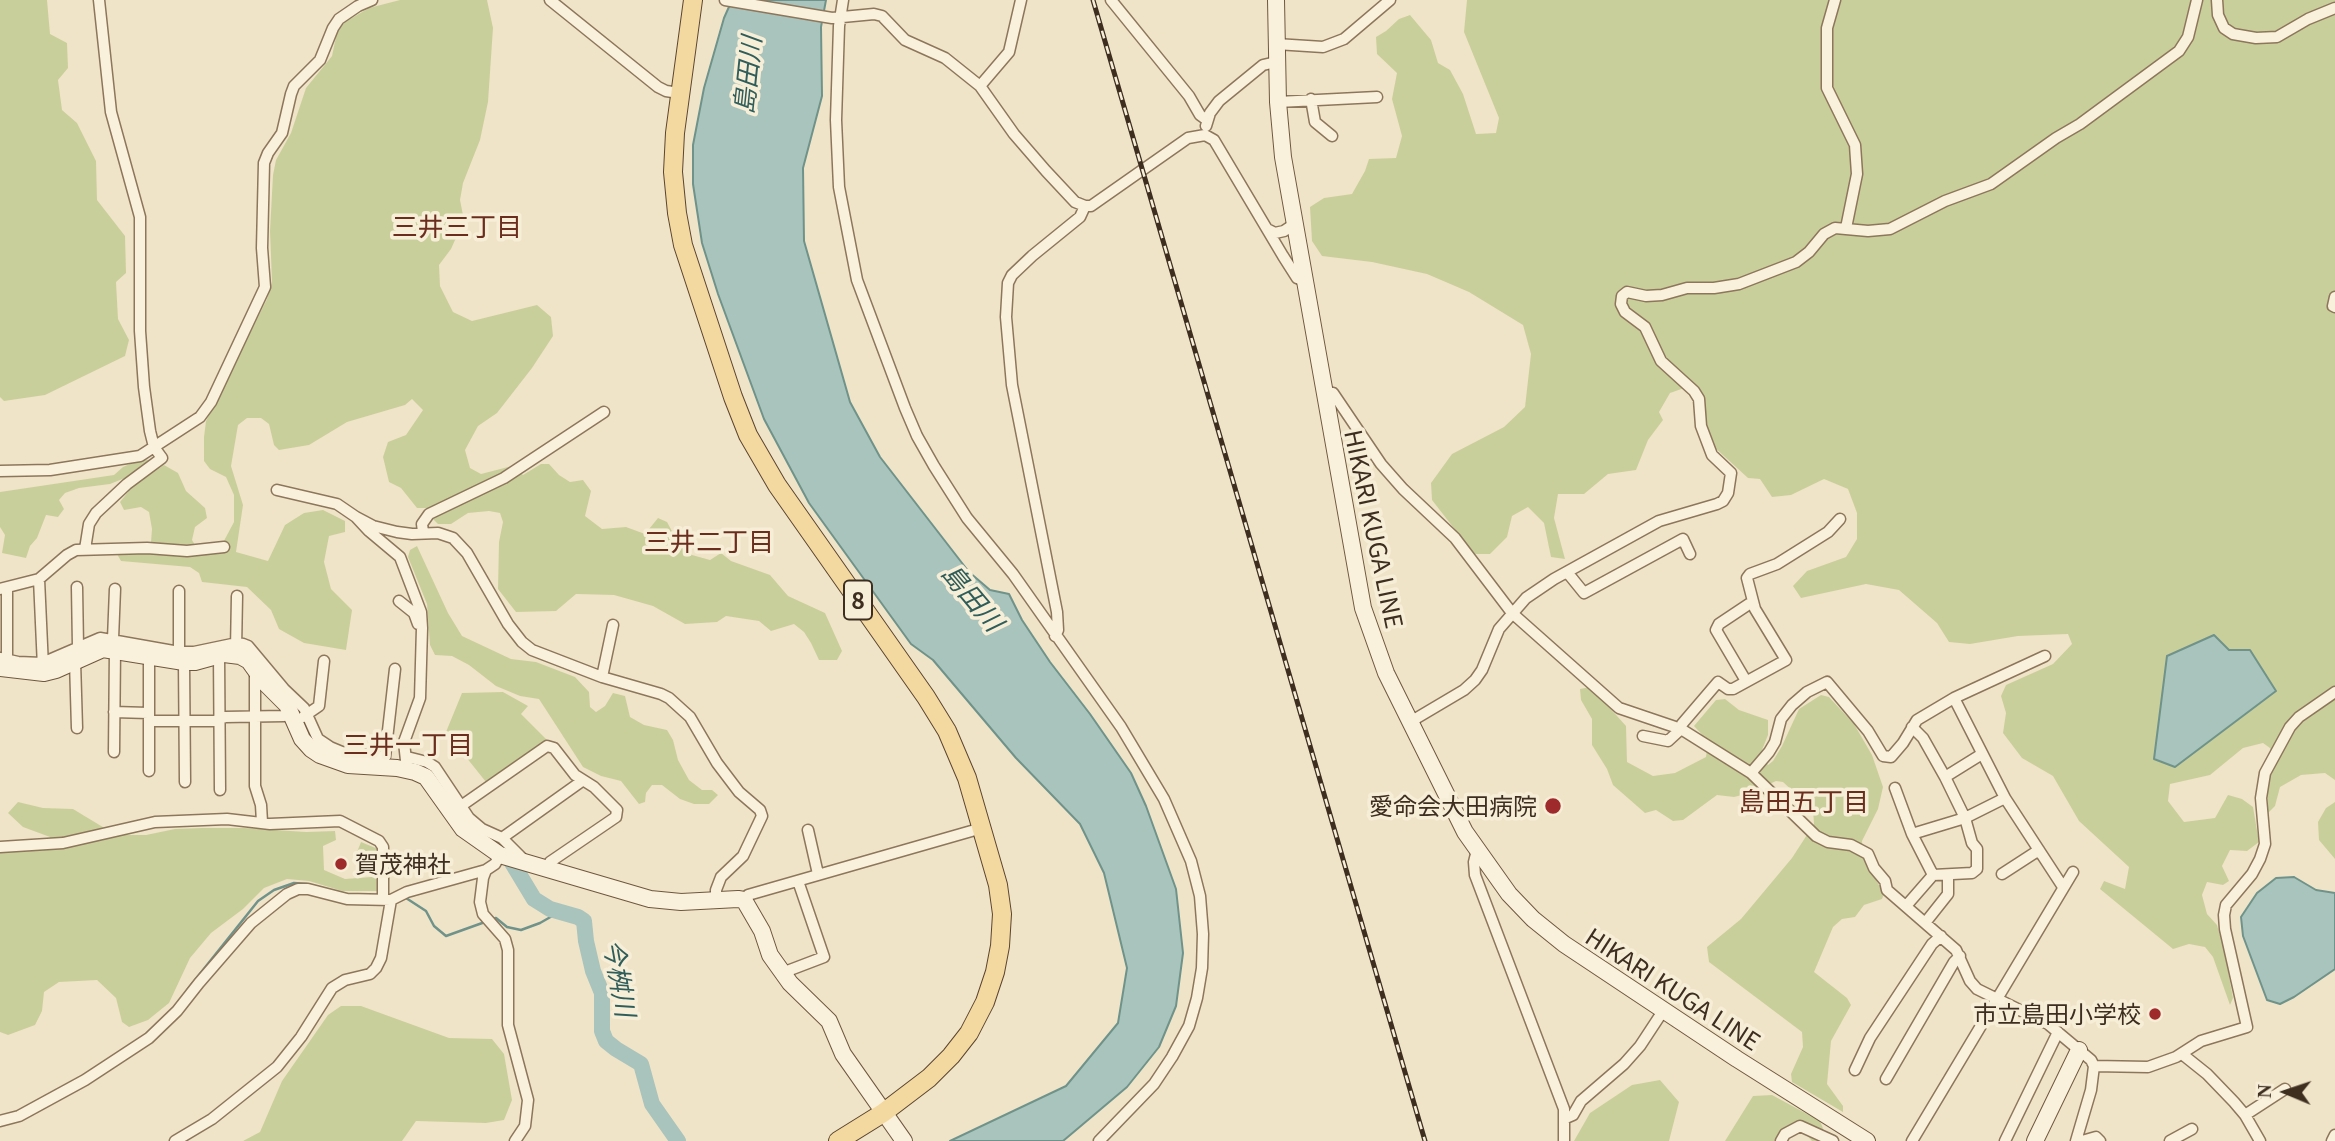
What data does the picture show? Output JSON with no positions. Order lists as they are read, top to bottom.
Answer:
{
  "streets": {
    "main road": ["HIKARI KUGA LINE", "8"]
  },
  "districts": [
    "三井三丁目",
    "三井二丁目",
    "三井一丁目",
    "島田五丁目"
  ],
  "water": ["島田川", "今桝川"],
  "places": ["愛命会大田病院", "賀茂神社", "市立島田小学校"],
  "north": "left"
}
